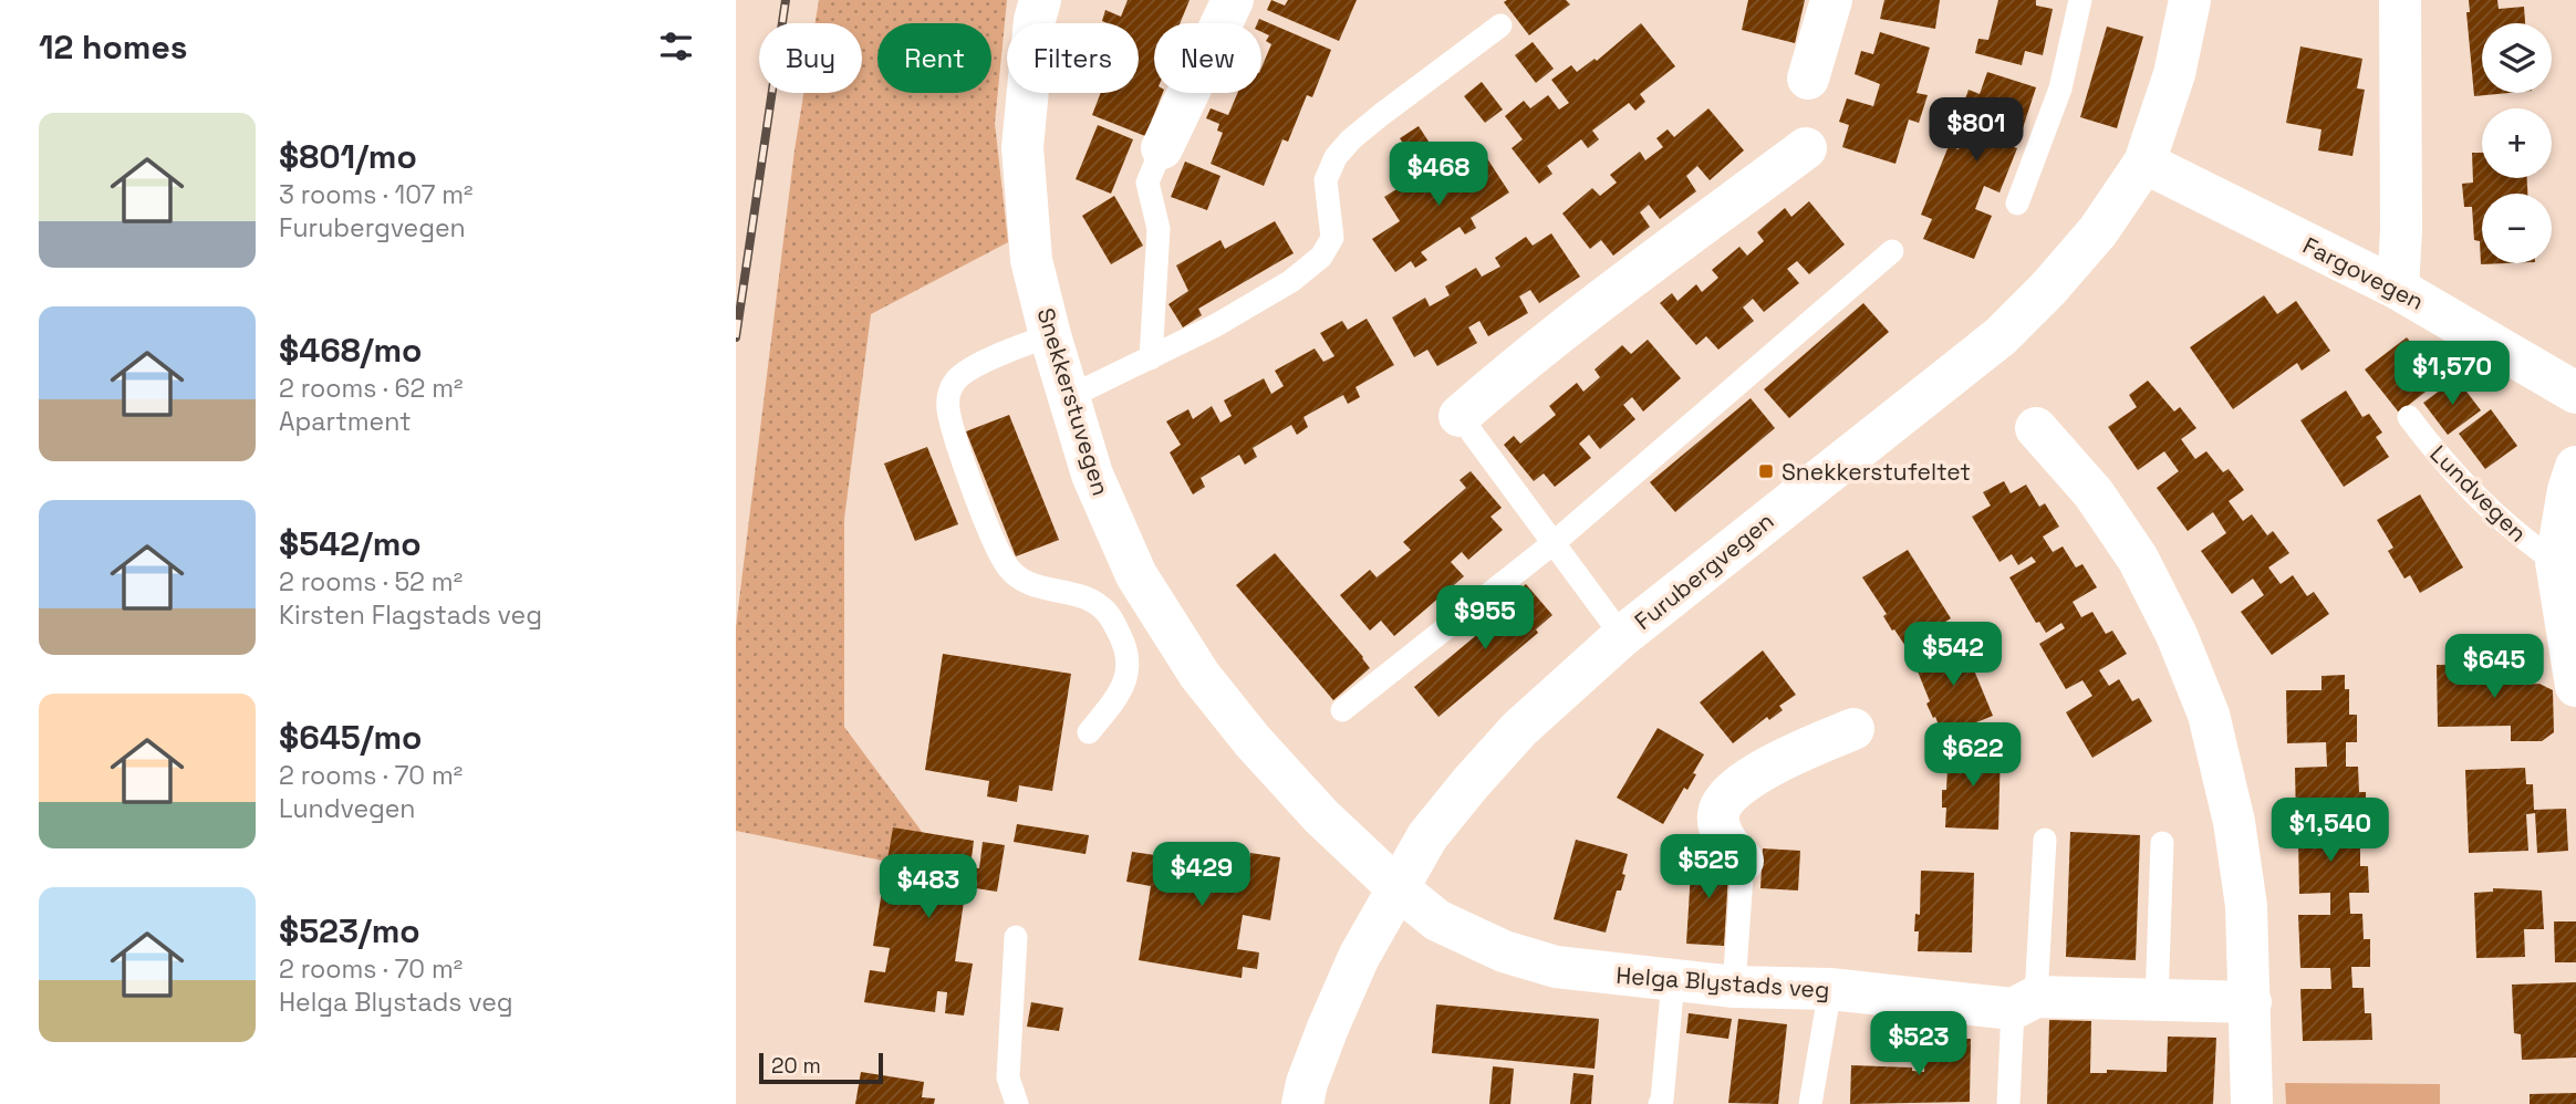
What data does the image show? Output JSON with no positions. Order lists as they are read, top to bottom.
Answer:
{
  "streets": {
    "street": [
      "Fargovegen",
      "Snekkerstuvegen",
      "Lundvegen",
      "Furubergvegen",
      "Helga Blystads veg"
    ]
  },
  "crossings": [
    ["Fargovegen", "Furubergvegen"],
    ["Snekkerstuvegen", "Furubergvegen"],
    ["Snekkerstuvegen", "Helga Blystads veg"],
    ["Furubergvegen", "Helga Blystads veg"]
  ],
  "places": {
    "transit": ["Snekkerstufeltet"]
  },
  "scale_bar": "20 m",
  "page": {
    "heading": "12 homes",
    "map_buttons": ["+", "−"],
    "chip": [
      "Buy",
      "Rent",
      "Filters",
      "New"
    ],
    "list": [
      {
        "name": "$801/mo",
        "note": "3 rooms · 107 m² · Furubergvegen"
      },
      {
        "name": "$468/mo",
        "note": "2 rooms · 62 m² · Apartment"
      },
      {
        "name": "$542/mo",
        "note": "2 rooms · 52 m² · Kirsten Flagstads veg"
      },
      {
        "name": "$645/mo",
        "note": "2 rooms · 70 m² · Lundvegen"
      },
      {
        "name": "$523/mo",
        "note": "2 rooms · 70 m² · Helga Blystads veg"
      }
    ],
    "price": [
      "$801",
      "$468",
      "$1,570",
      "$955",
      "$542",
      "$645",
      "$622",
      "$1,540",
      "$525",
      "$429",
      "$483",
      "$523"
    ],
    "scale": "20 m"
  }
}
